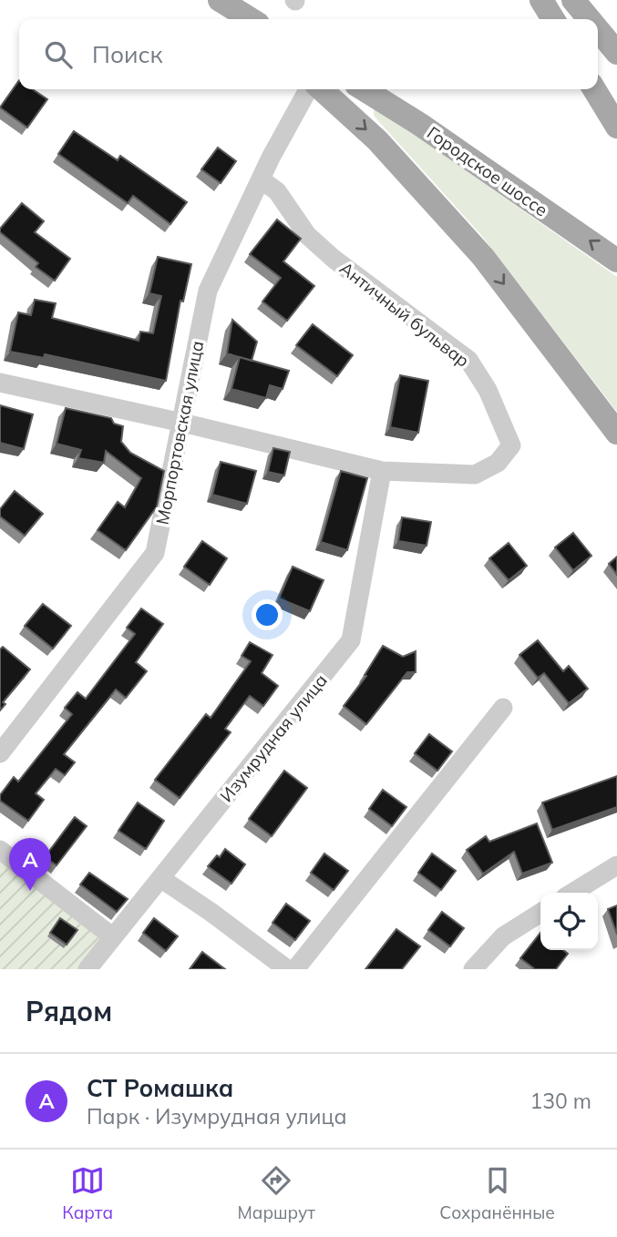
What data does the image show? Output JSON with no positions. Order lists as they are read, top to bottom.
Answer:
{
  "streets": {
    "main road": ["Городское шоссе"],
    "street": ["Античный бульвар", "Морпортовская улица", "Изумрудная улица"]
  },
  "crossings": [
    ["Античный бульвар", "Морпортовская улица"],
    ["Античный бульвар", "Изумрудная улица"]
  ],
  "page": {
    "search": "Поиск",
    "pins": "A",
    "heading": "Рядом",
    "list": [
      {
        "mark": "A",
        "name": "СТ Ромашка",
        "note": "Парк · Изумрудная улица",
        "value": "130 m"
      }
    ],
    "nav": ["Карта", "Маршрут", "Сохранённые"]
  }
}
